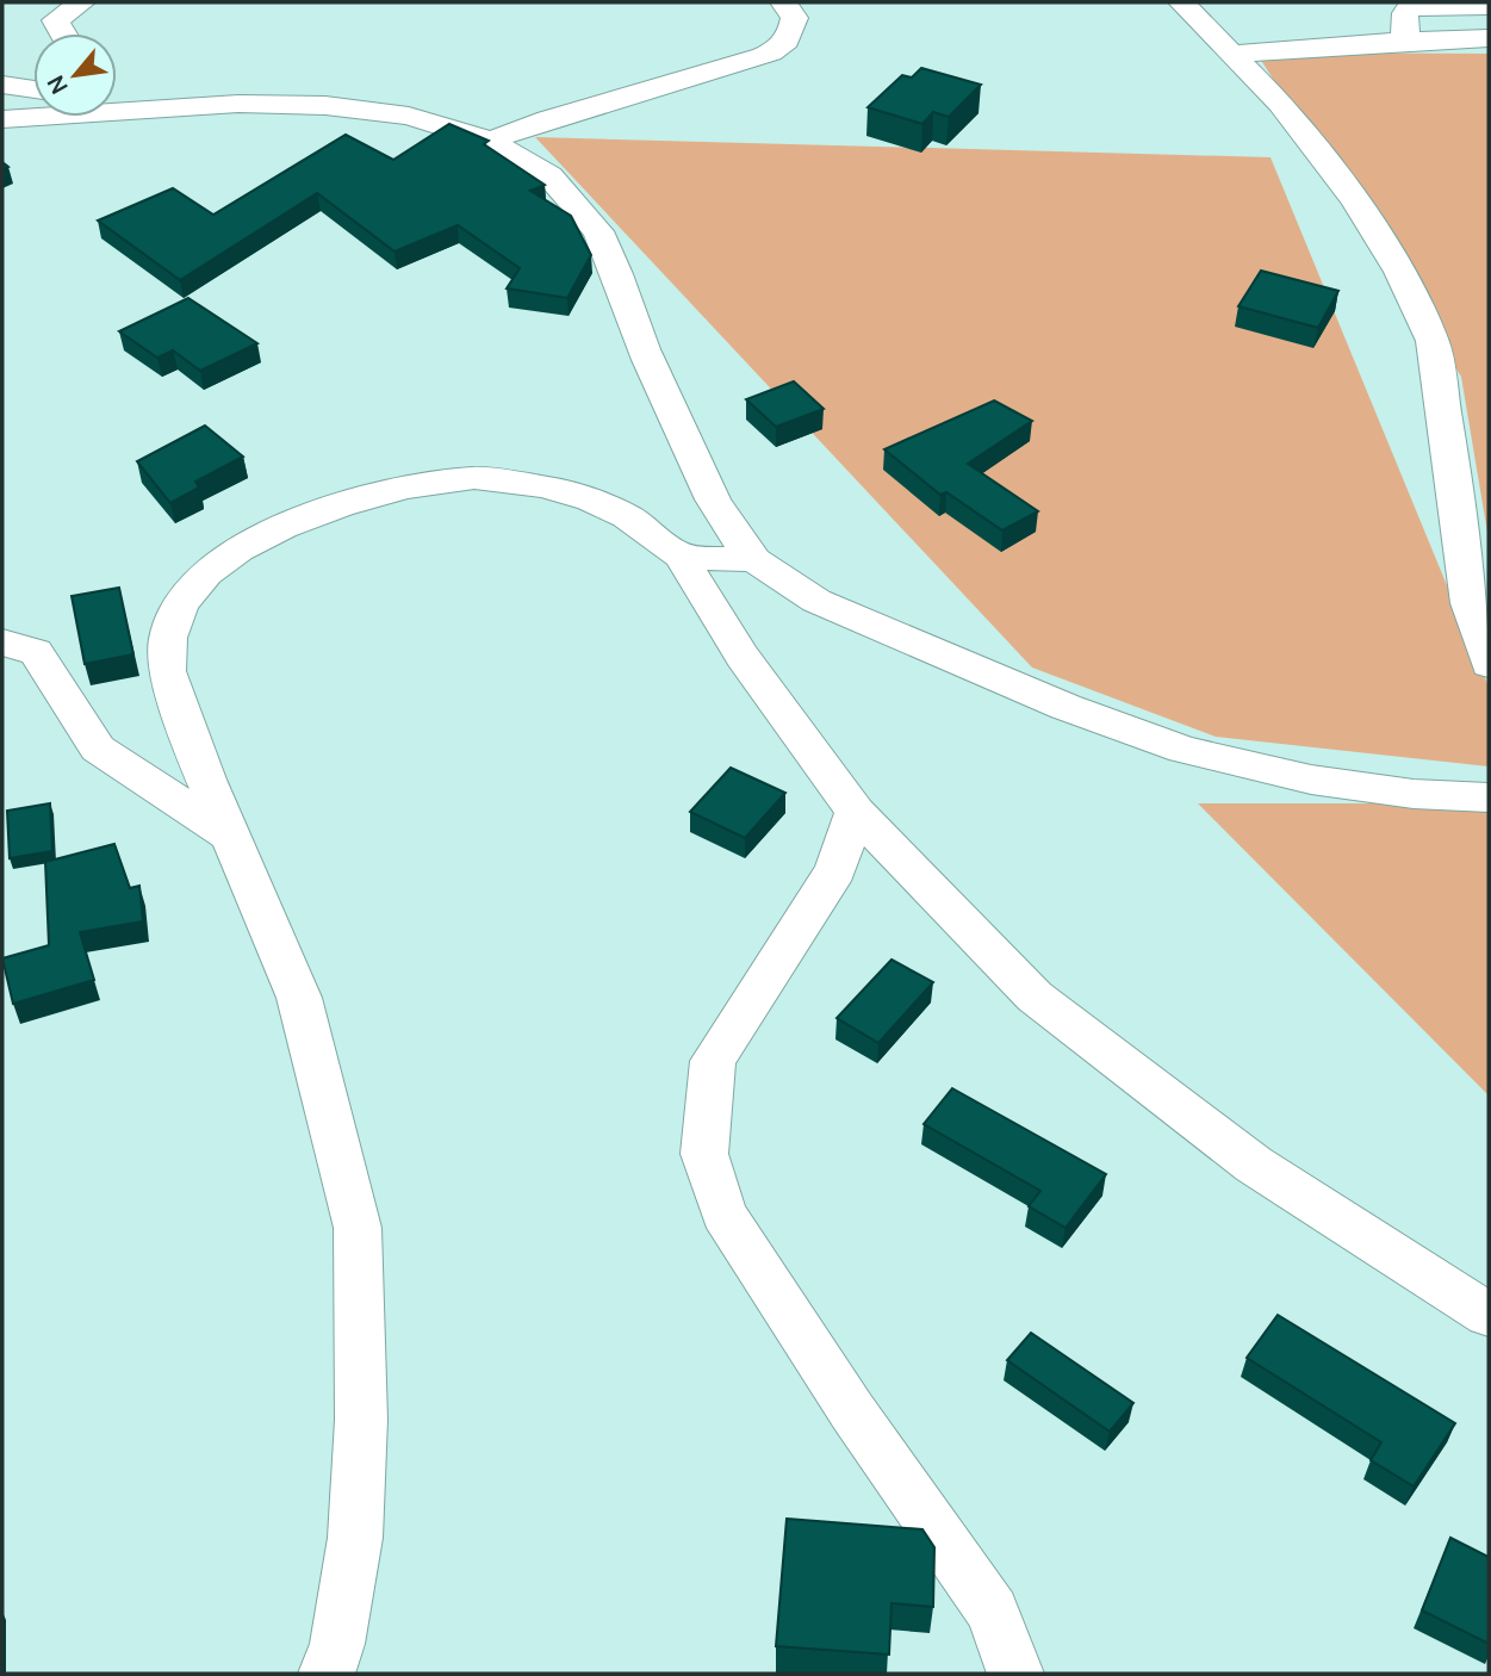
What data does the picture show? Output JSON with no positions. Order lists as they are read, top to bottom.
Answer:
{
  "north": "bottom left"
}
